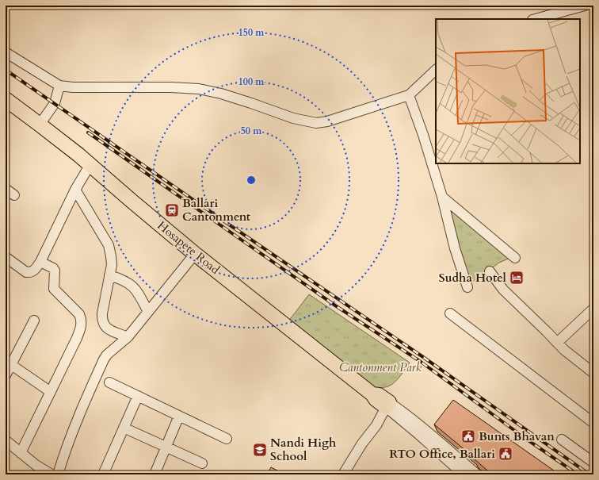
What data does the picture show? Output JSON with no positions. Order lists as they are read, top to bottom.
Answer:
{
  "streets": {
    "highway": ["Hosapete Road"]
  },
  "parks": ["Cantonment Park"],
  "places": {
    "station": ["Ballari Cantonment"],
    "hotel": ["Sudha Hotel"],
    "public building": ["Bunts Bhavan", "RTO Office, Ballari"],
    "school or university": ["Nandi High School"]
  },
  "rings": ["150 m", "100 m", "50 m"]
}
